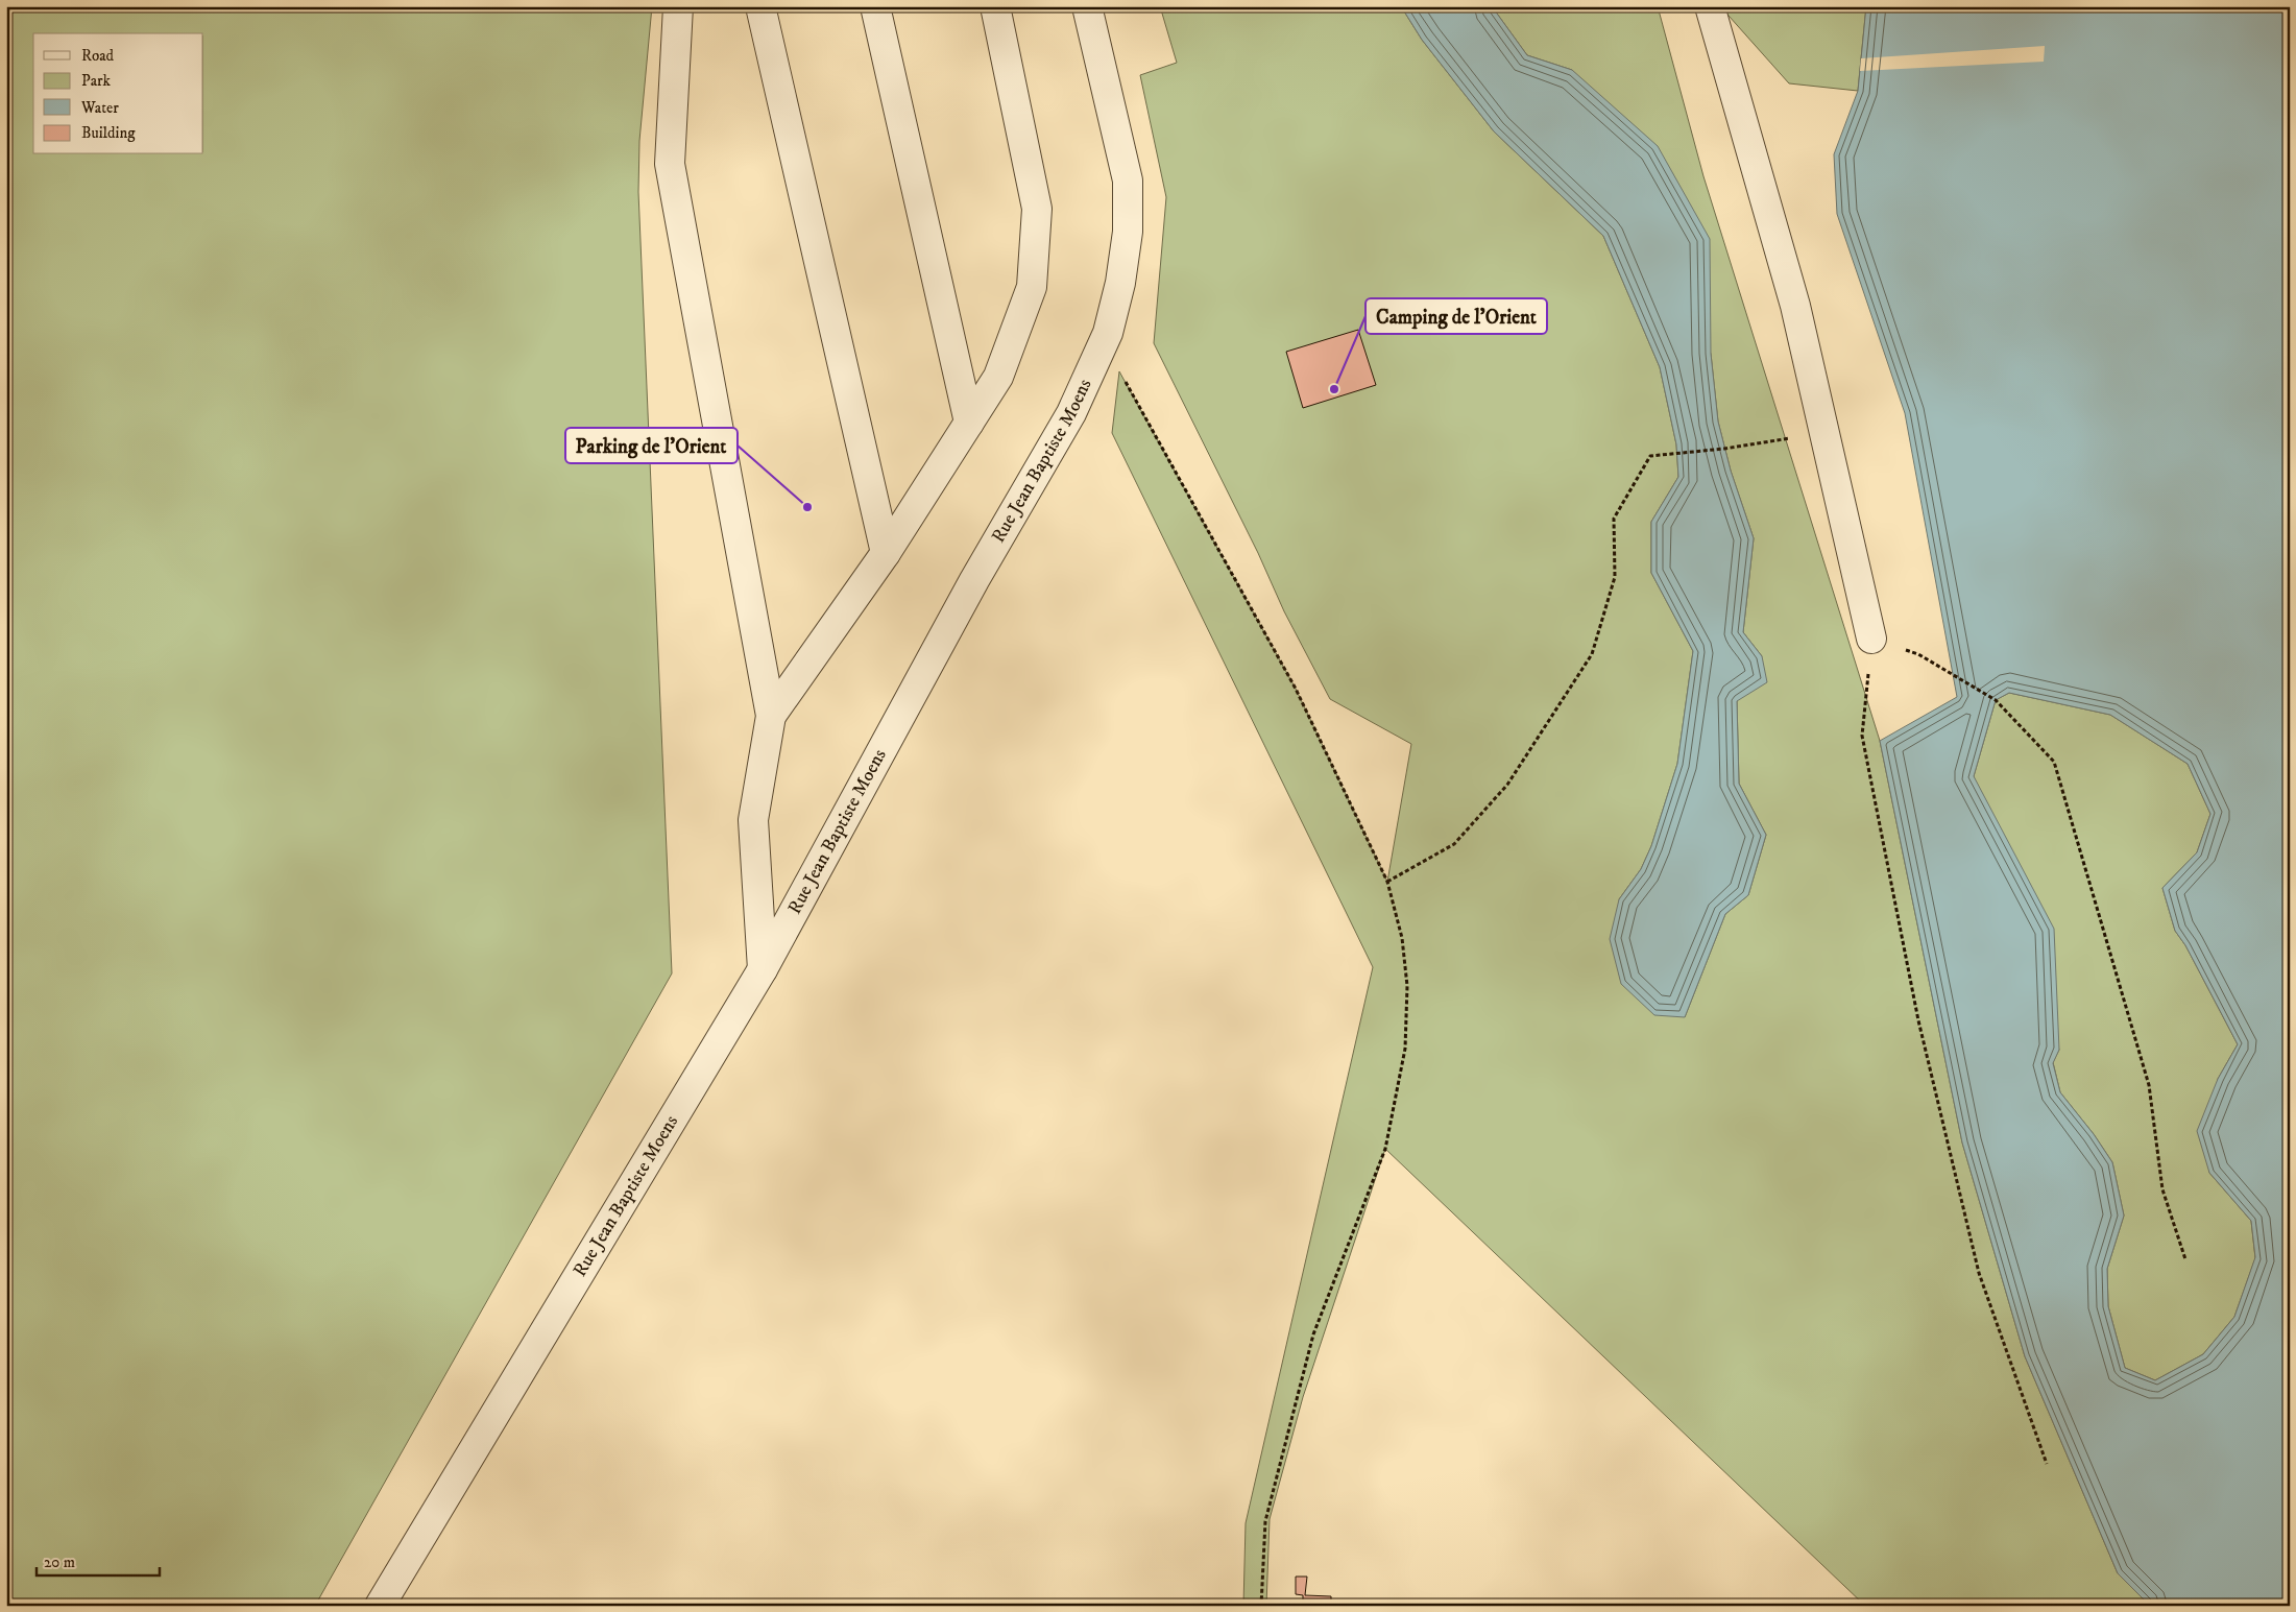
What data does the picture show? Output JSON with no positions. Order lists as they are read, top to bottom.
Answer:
{
  "streets": {
    "street": ["Rue Jean Baptiste Moens"]
  },
  "places": ["Camping de l'Orient", "Parking de l'Orient"],
  "legend": [
    "Road",
    "Park",
    "Water",
    "Building"
  ],
  "scale_bar": "20 m"
}
